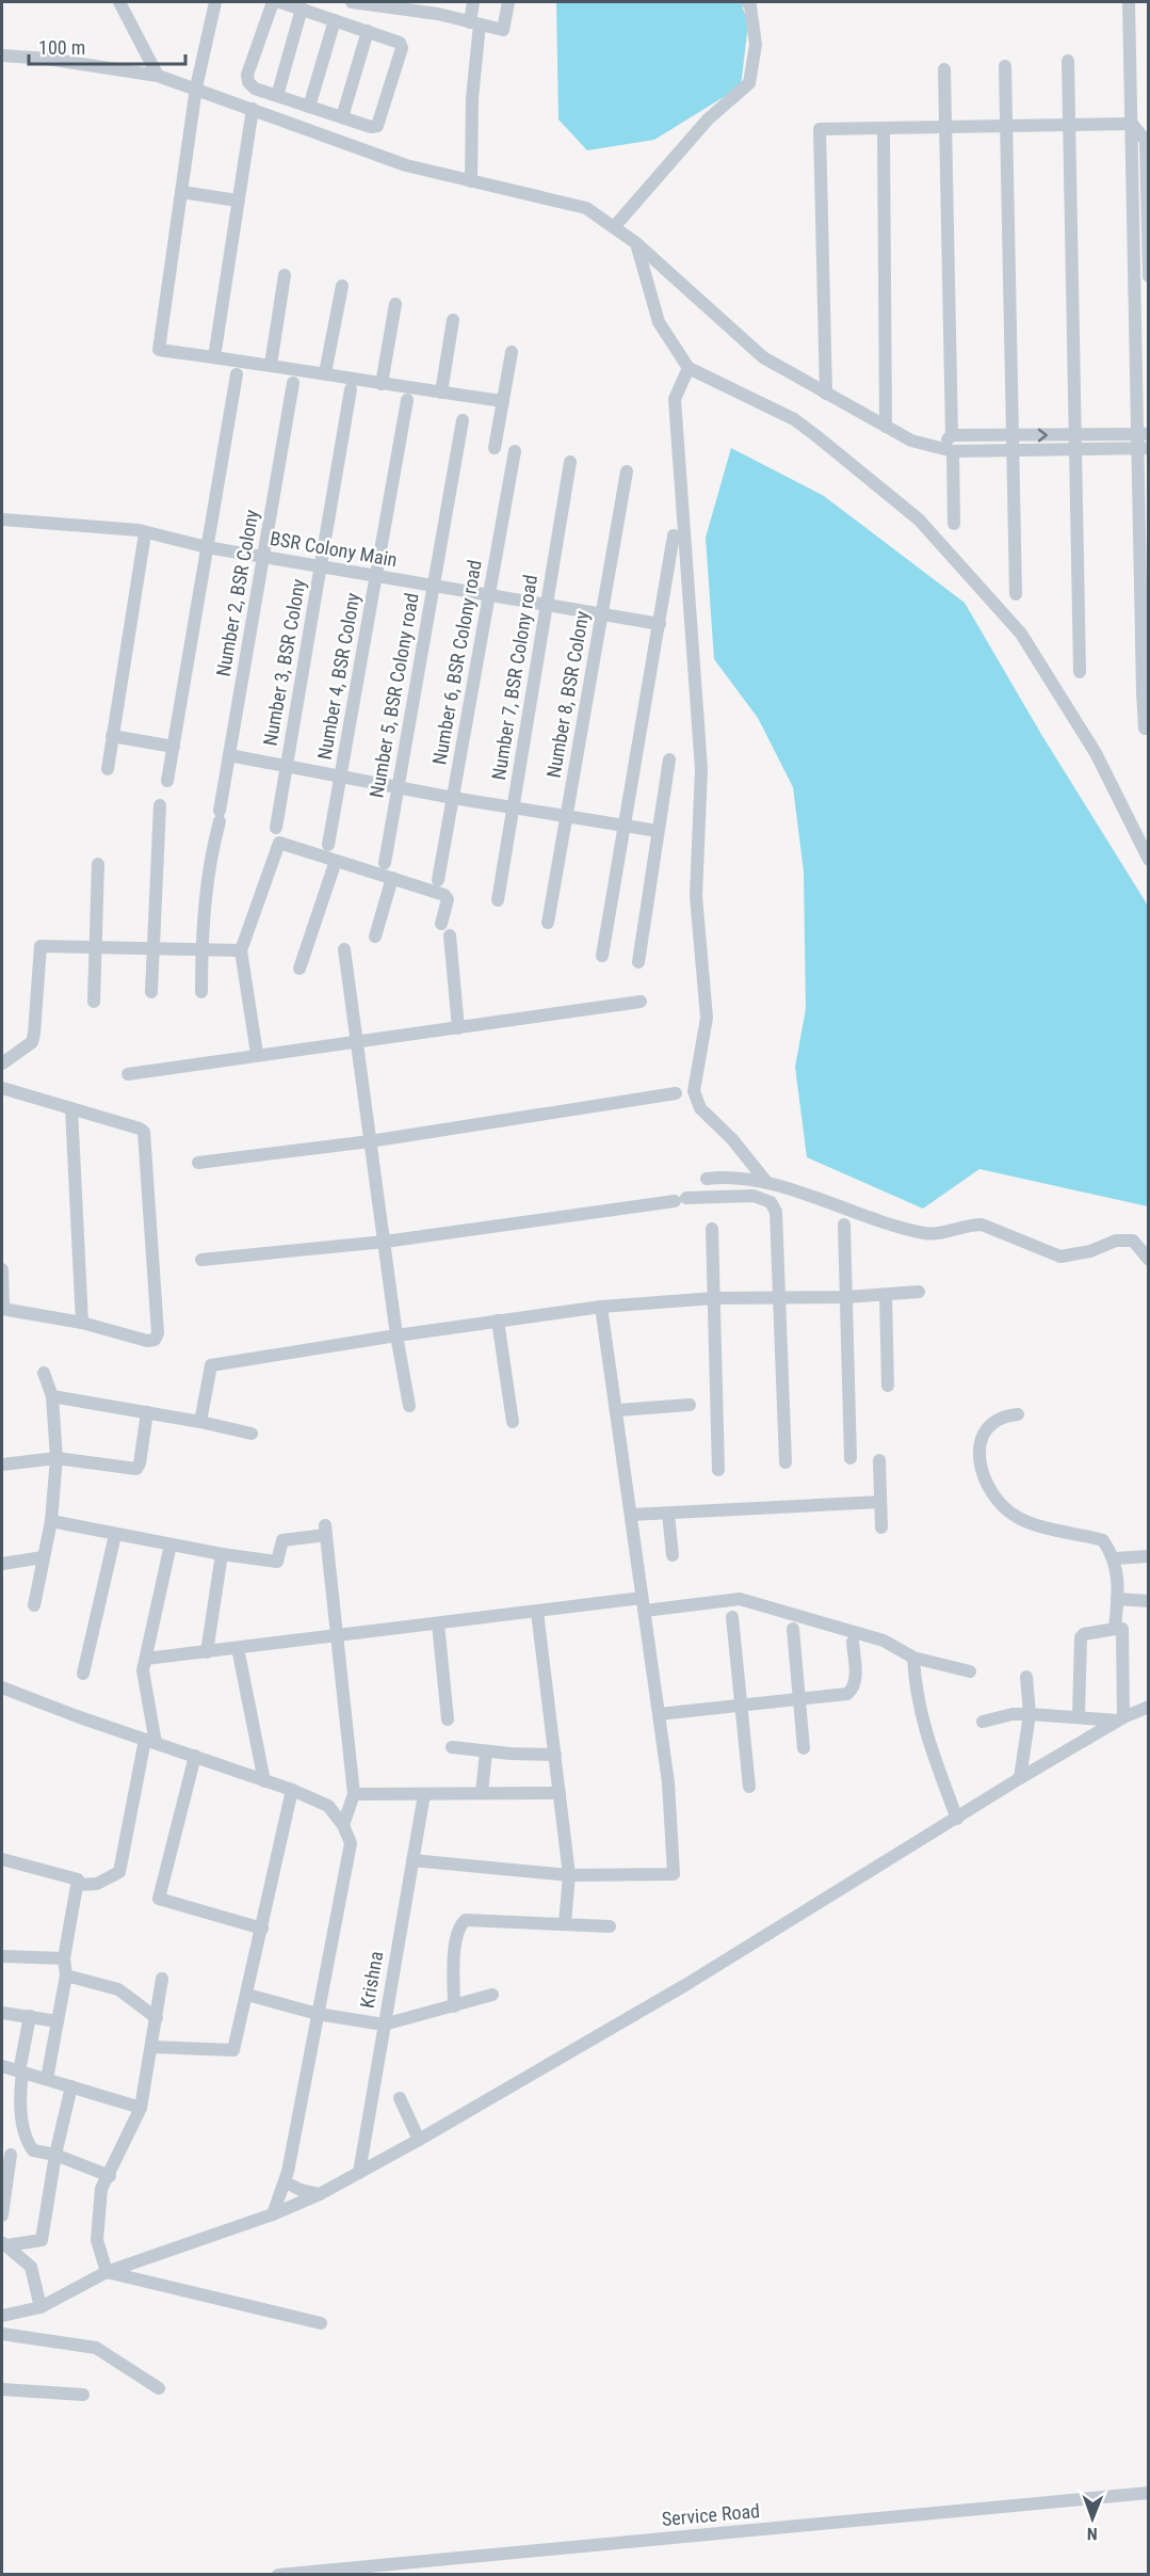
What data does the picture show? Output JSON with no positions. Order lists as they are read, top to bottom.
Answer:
{
  "streets": {
    "street": [
      "BSR Colony Main",
      "Number 2, BSR Colony",
      "Number 3, BSR Colony",
      "Number 6, BSR Colony road",
      "Number 4, BSR Colony",
      "Number 7, BSR Colony road",
      "Number 8, BSR Colony",
      "Number 5, BSR Colony road",
      "Krishna",
      "Service Road"
    ]
  },
  "crossings": [
    ["BSR Colony Main", "Number 2, BSR Colony"],
    ["BSR Colony Main", "Number 3, BSR Colony"],
    ["BSR Colony Main", "Number 6, BSR Colony road"],
    ["BSR Colony Main", "Number 4, BSR Colony"],
    ["BSR Colony Main", "Number 7, BSR Colony road"],
    ["BSR Colony Main", "Number 8, BSR Colony"],
    ["BSR Colony Main", "Number 5, BSR Colony road"]
  ],
  "scale_bar": "100 m",
  "north": "bottom"
}
